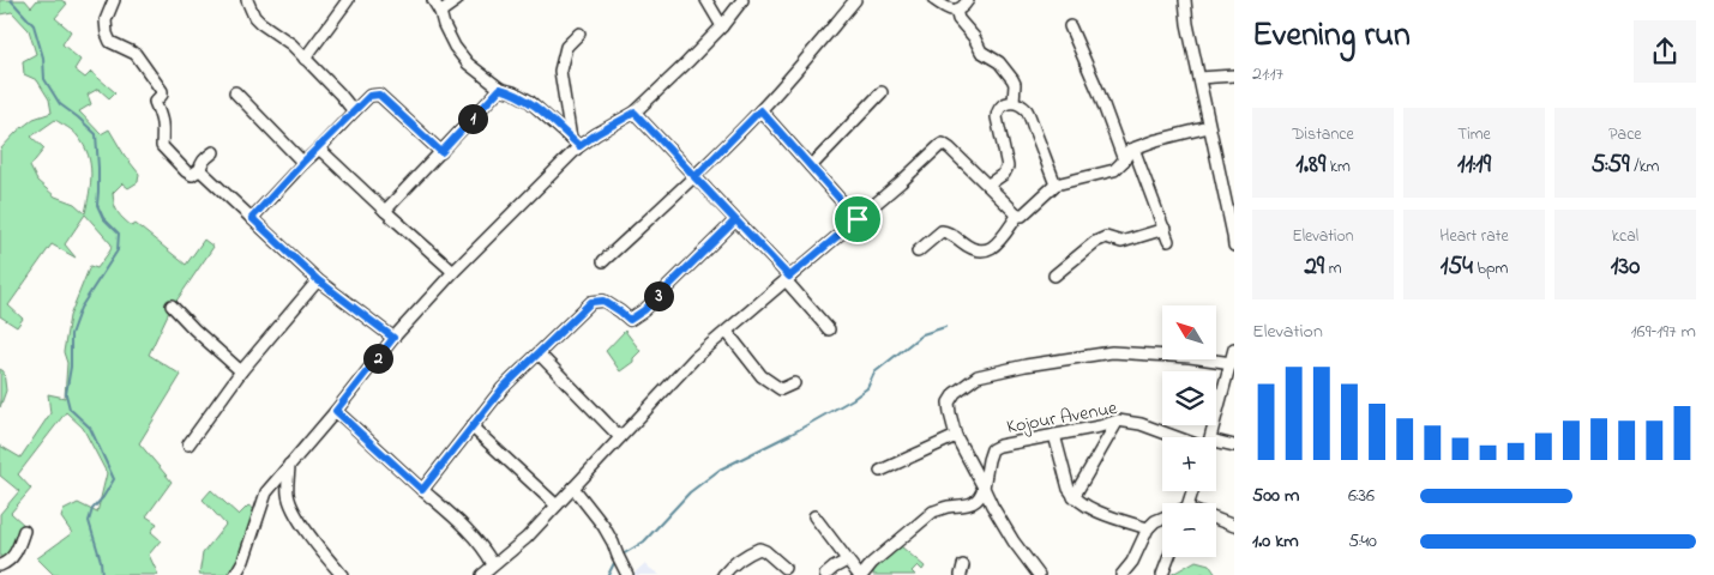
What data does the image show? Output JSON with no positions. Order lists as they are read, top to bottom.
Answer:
{
  "streets": {
    "street": ["Kojour Avenue"]
  },
  "north": "top left",
  "page": {
    "heading": ["Evening run", "21:17"],
    "stats": [
      ["Distance", "1.89 km"],
      ["Time", "11:19"],
      ["Pace", "5:59 /km"],
      ["Elevation", "29 m"],
      ["Heart rate", "154 bpm"],
      ["kcal", "130"]
    ],
    "pins": ["1", "3", "2"],
    "map_buttons": ["+", "−"],
    "chart": ["Elevation", "169–197 m"],
    "list": [
      {
        "name": "500 m",
        "note": "6:36"
      },
      {
        "name": "1.0 km",
        "note": "5:40"
      }
    ]
  }
}
